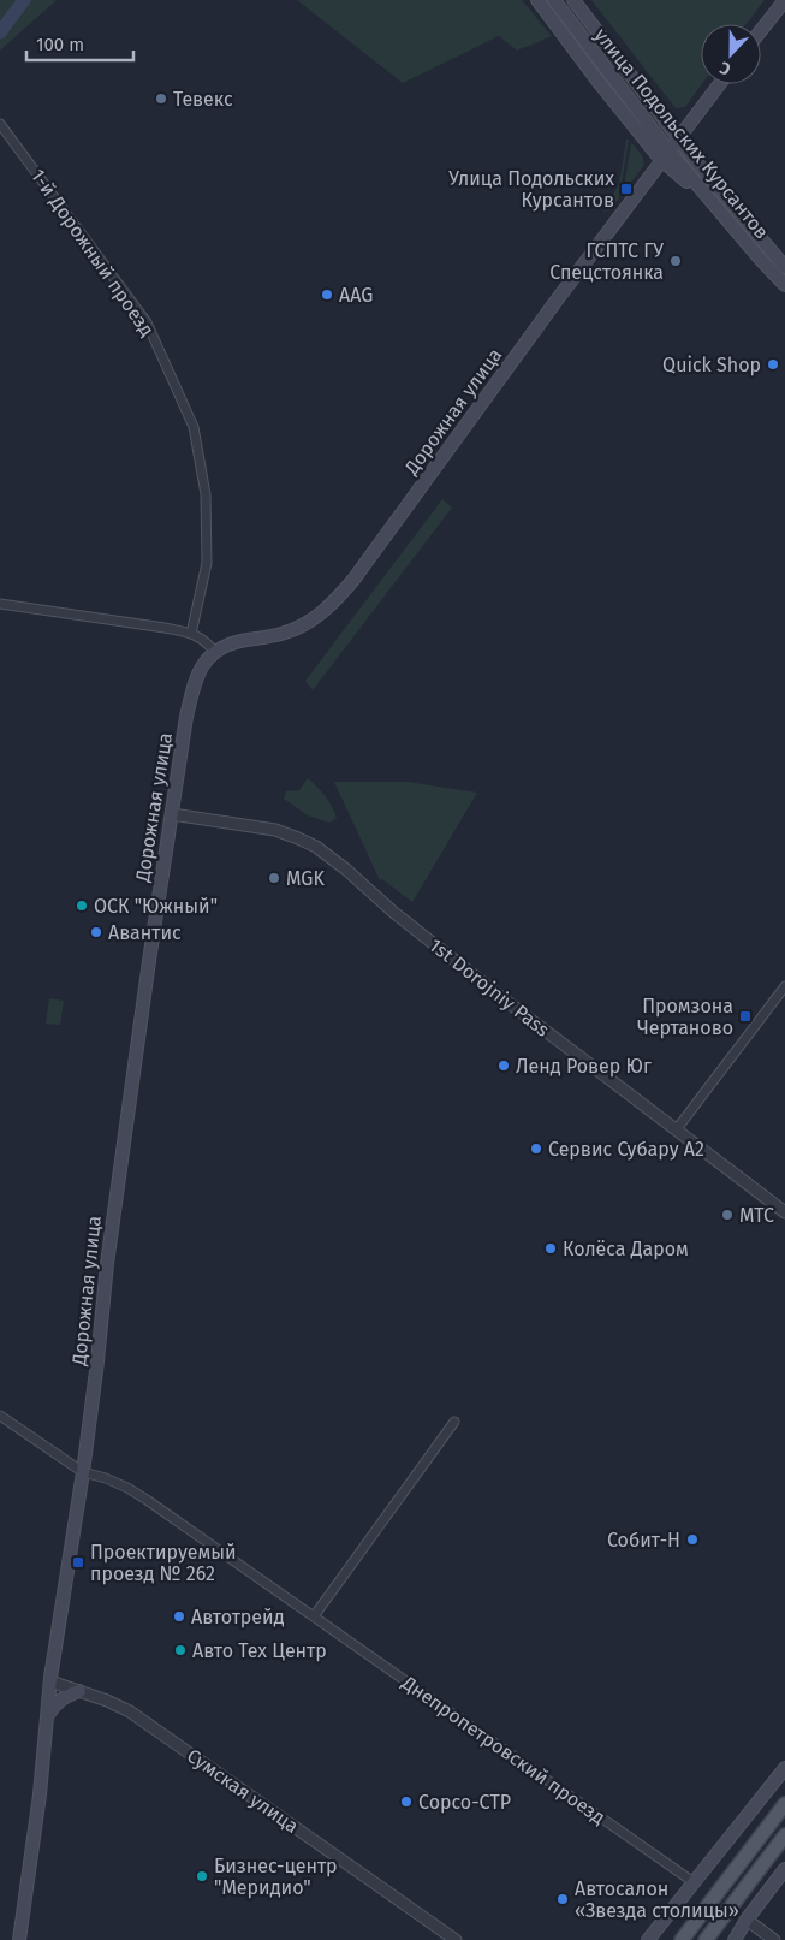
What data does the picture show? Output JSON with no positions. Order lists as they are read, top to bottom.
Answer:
{
  "streets": {
    "main road": ["улица Подольских Курсантов", "Дорожная улица"],
    "street": [
      "1-й Дорожный проезд",
      "1st Dorojniy Pass",
      "Днепропетровский проезд",
      "Сумская улица"
    ]
  },
  "crossings": [
    ["улица Подольских Курсантов", "Дорожная улица"],
    ["Дорожная улица", "1st Dorojniy Pass"],
    ["Дорожная улица", "Днепропетровский проезд"],
    ["Дорожная улица", "Сумская улица"]
  ],
  "places": {
    "other": [
      "Тевекс",
      "ГСПТС ГУ Спецстоянка",
      "AAG",
      "Quick Shop",
      "MGK",
      "ОСК \"Южный\"",
      "Авантис",
      "Ленд Ровер Юг",
      "Сервис Субару А2",
      "МТС",
      "Колёса Даром",
      "Собит-Н",
      "Автотрейд",
      "Авто Тех Центр",
      "Сорсо-СТР",
      "Бизнес-центр \"Меридио\"",
      "Автосалон «Звезда столицы»"
    ],
    "transit": ["Улица Подольских Курсантов", "Промзона Чертаново", "Проектируемый проезд № 262"]
  },
  "scale_bar": "100 m",
  "north": "bottom"
}
